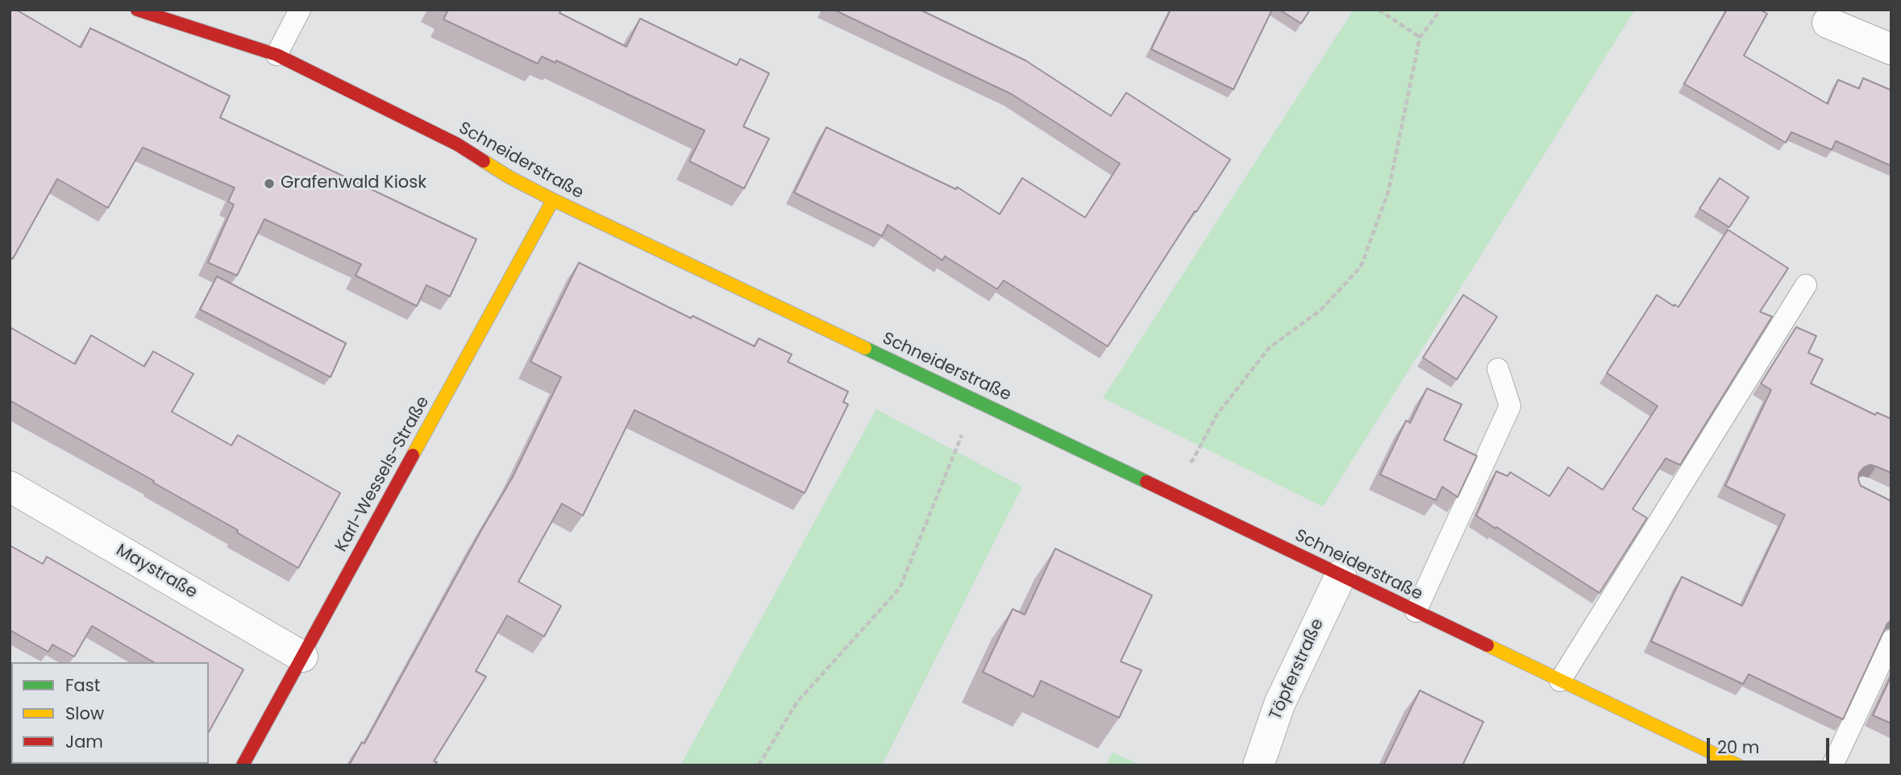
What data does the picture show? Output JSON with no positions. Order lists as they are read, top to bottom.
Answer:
{
  "streets": {
    "street": [
      "Schneiderstraße",
      "Karl-Wessels-Straße",
      "Maystraße",
      "Töpferstraße"
    ]
  },
  "crossings": [
    ["Schneiderstraße", "Karl-Wessels-Straße"],
    ["Schneiderstraße", "Töpferstraße"],
    ["Karl-Wessels-Straße", "Maystraße"]
  ],
  "places": ["Grafenwald Kiosk"],
  "legend": ["Fast", "Slow", "Jam"],
  "scale_bar": "20 m"
}
